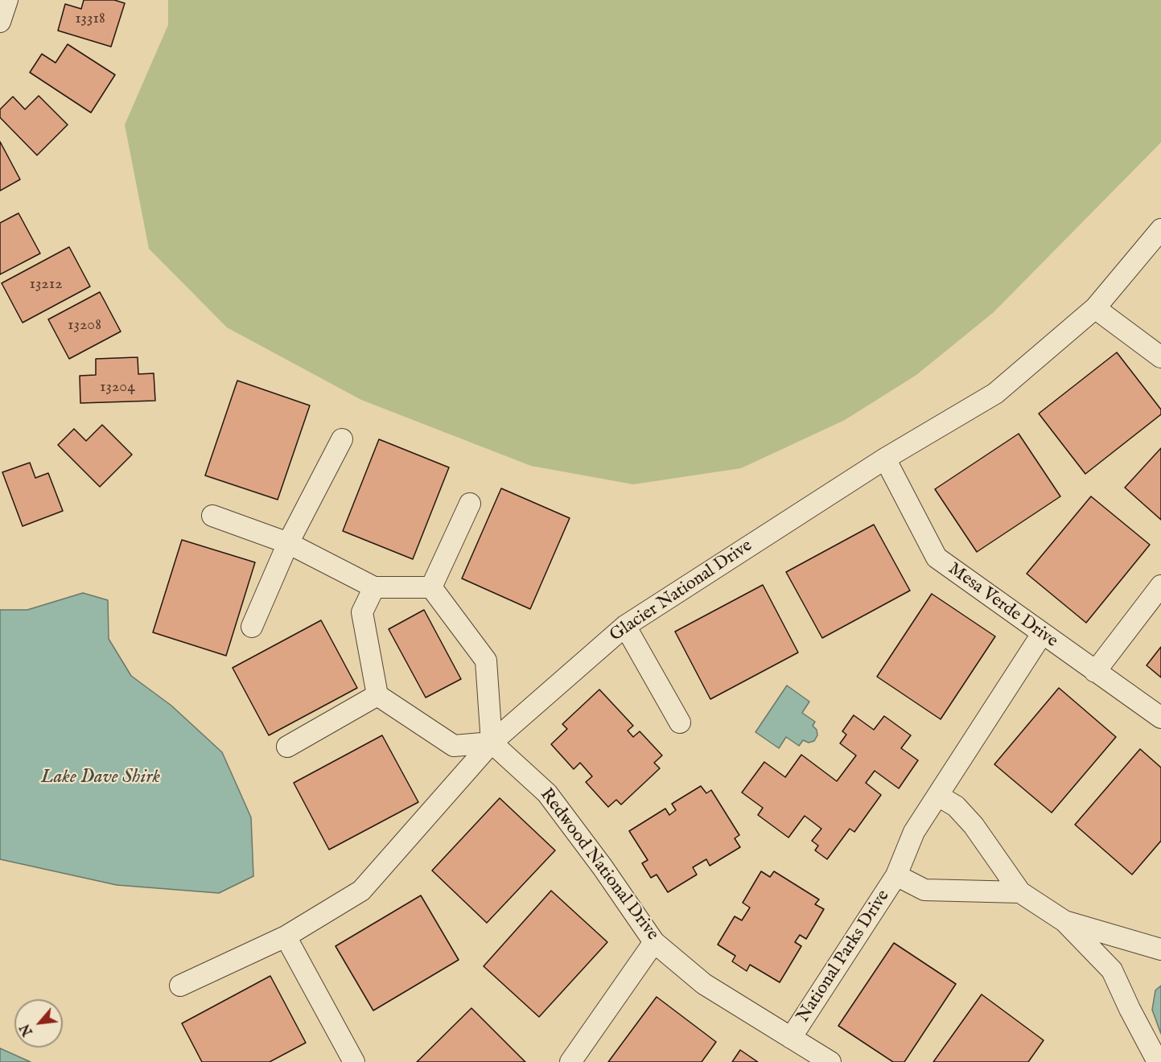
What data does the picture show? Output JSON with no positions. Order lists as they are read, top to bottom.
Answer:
{
  "streets": {
    "street": [
      "Glacier National Drive",
      "Mesa Verde Drive",
      "Redwood National Drive",
      "National Parks Drive"
    ]
  },
  "crossings": [
    ["Glacier National Drive", "Mesa Verde Drive"],
    ["Glacier National Drive", "Redwood National Drive"],
    ["Mesa Verde Drive", "National Parks Drive"],
    ["Redwood National Drive", "National Parks Drive"]
  ],
  "water": ["Lake Dave Shirk"],
  "house_numbers": [
    "13318",
    "13212",
    "13208",
    "13204"
  ],
  "north": "bottom left"
}
